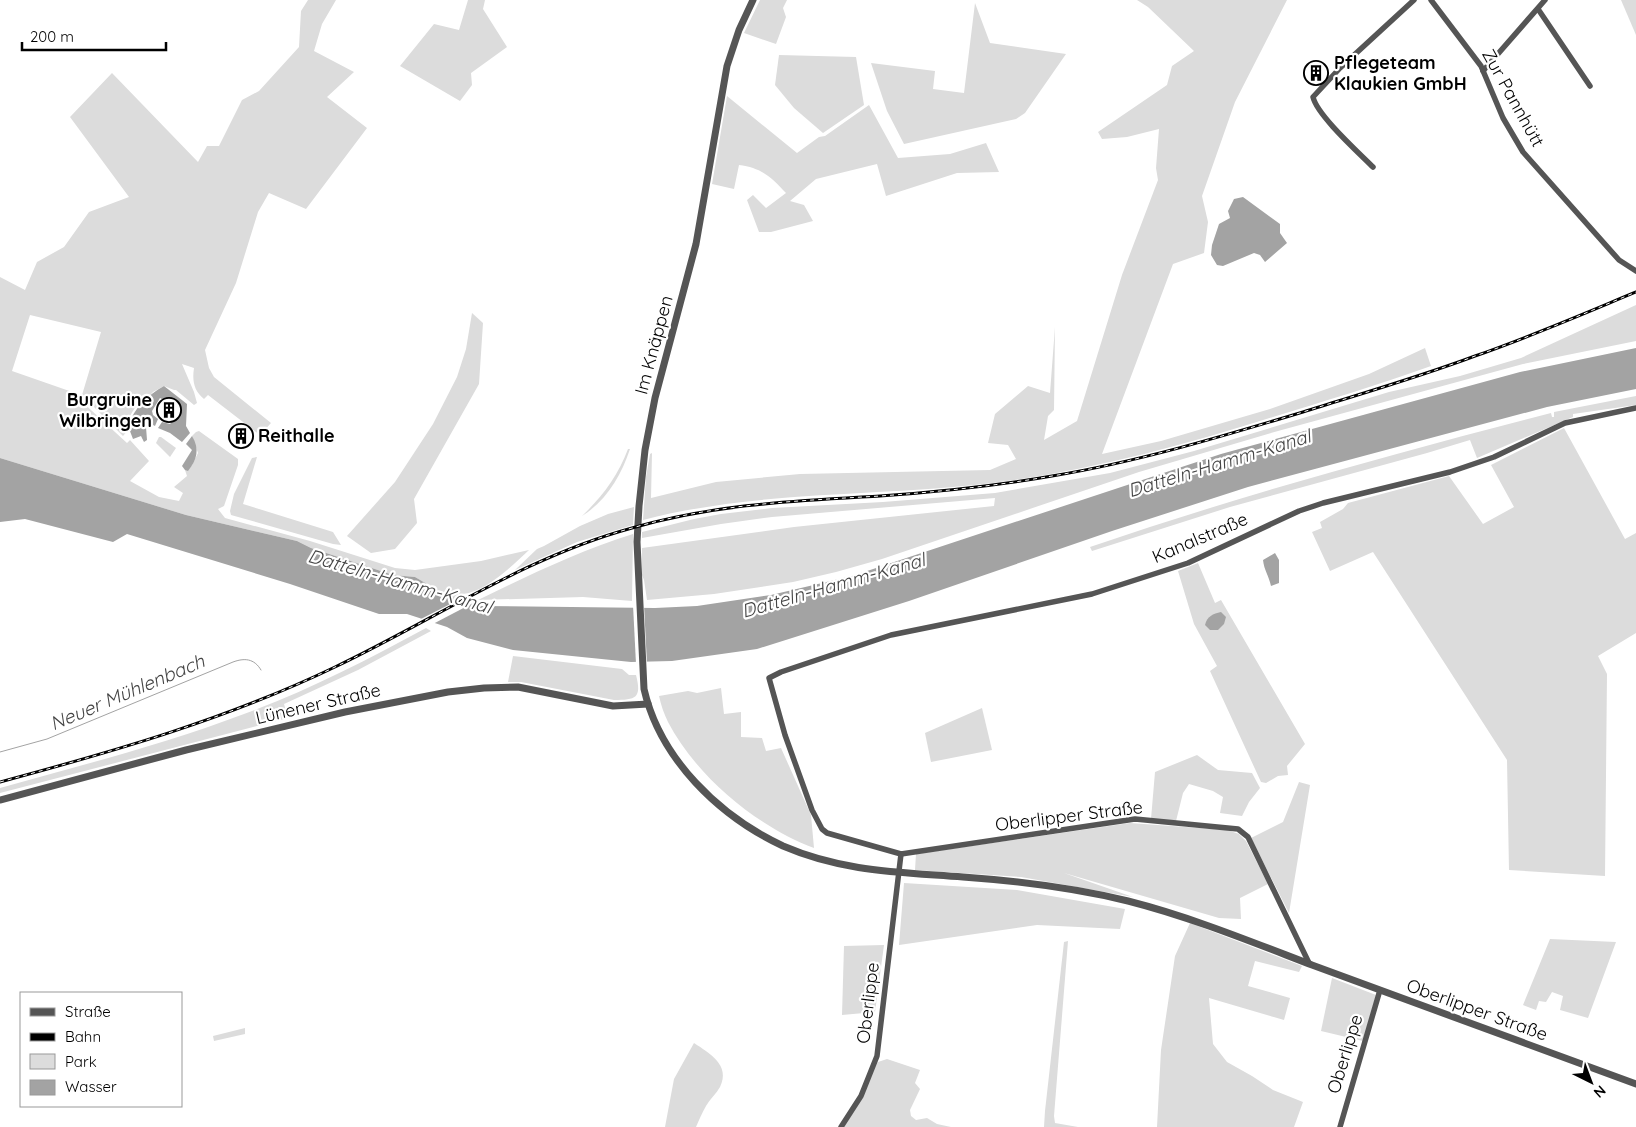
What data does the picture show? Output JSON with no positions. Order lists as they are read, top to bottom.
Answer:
{
  "streets": {
    "street": [
      "Zur Pannhütt",
      "Im Knäppen",
      "Kanalstraße",
      "Lünener Straße",
      "Oberlipper Straße",
      "Oberlippe"
    ]
  },
  "crossings": [
    ["Im Knäppen", "Lünener Straße"],
    ["Im Knäppen", "Oberlipper Straße"],
    ["Kanalstraße", "Oberlipper Straße"],
    ["Lünener Straße", "Oberlipper Straße"],
    ["Oberlipper Straße", "Oberlippe"]
  ],
  "water": ["Datteln-Hamm-Kanal", "Neuer Mühlenbach"],
  "places": {
    "building": ["Pflegeteam Klaukien GmbH", "Burgruine Wilbringen", "Reithalle"]
  },
  "legend": [
    "Straße",
    "Bahn",
    "Park",
    "Wasser"
  ],
  "scale_bar": "200 m",
  "north": "bottom right"
}
